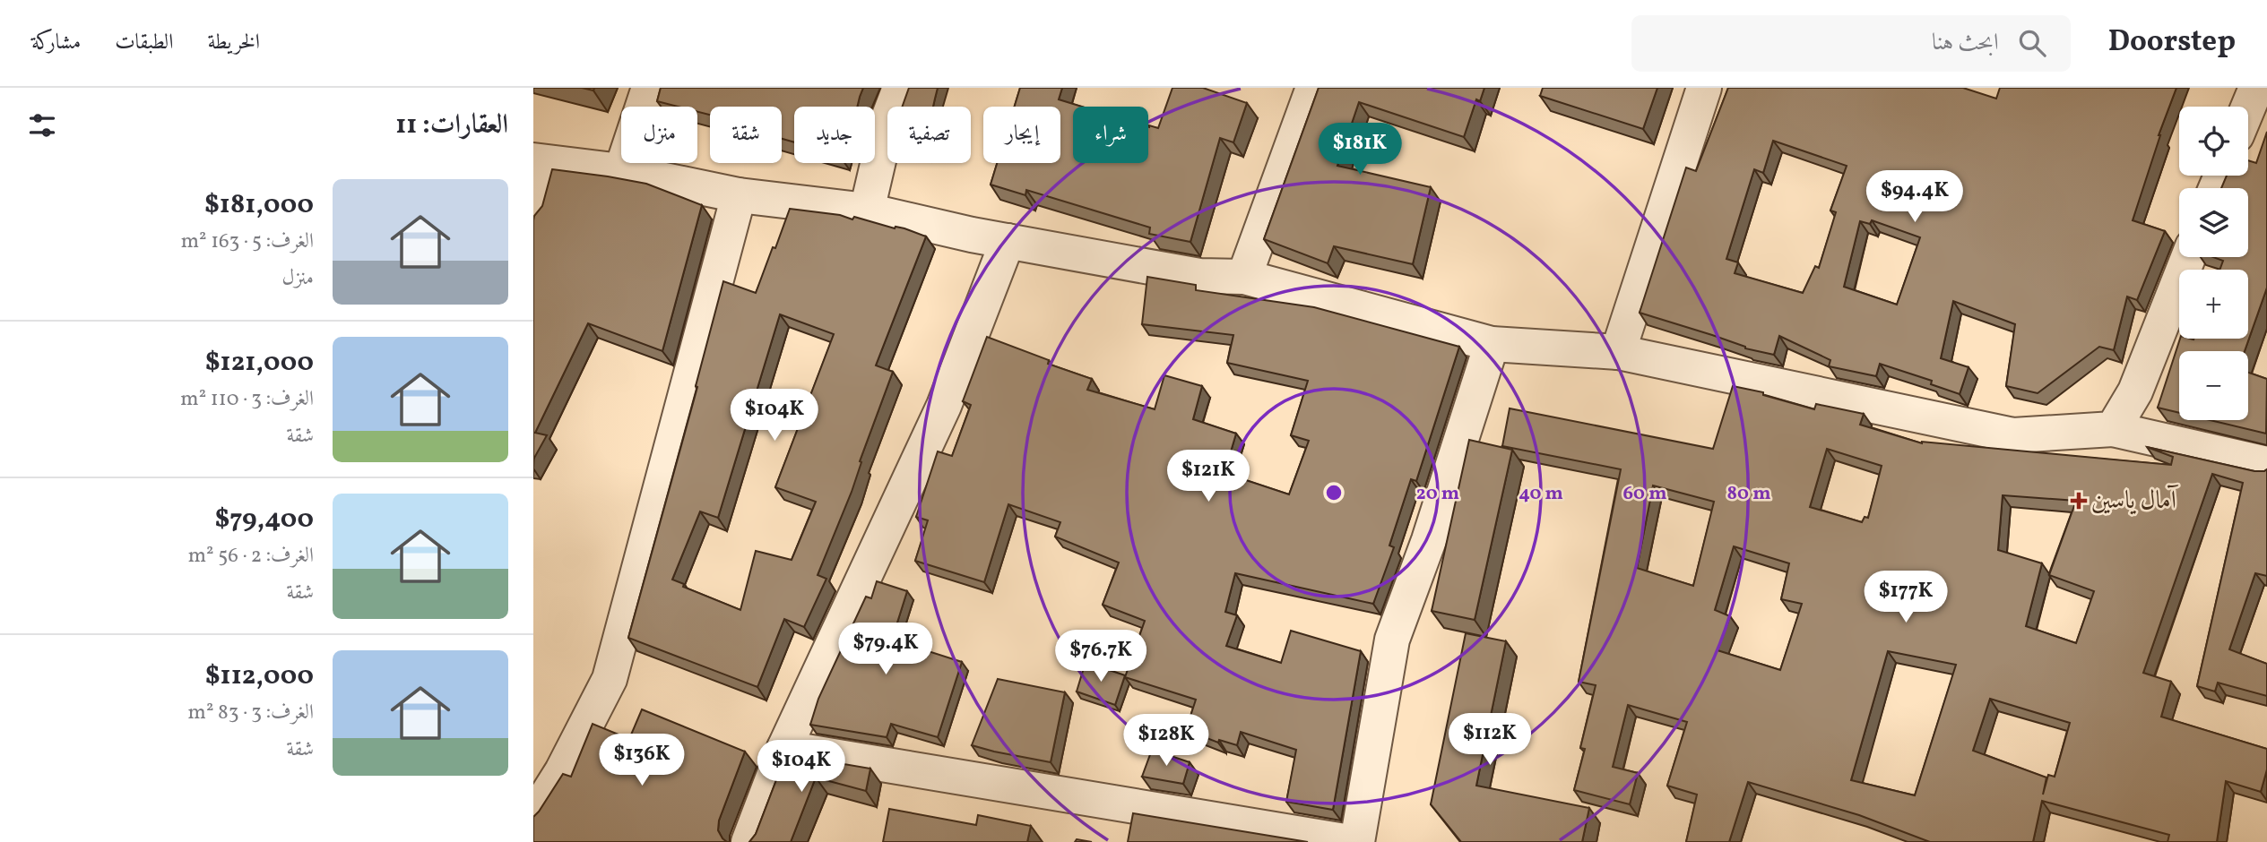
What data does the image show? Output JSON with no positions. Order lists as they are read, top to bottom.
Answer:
{
  "places": {
    "health": ["آمال ياسين"]
  },
  "page": {
    "header": "Doorstep",
    "search": "ابحث هنا",
    "nav": ["الخريطة", "الطبقات", "مشاركة"],
    "heading": "العقارات: 11",
    "map_buttons": ["+", "−"],
    "chip": [
      "شراء",
      "إيجار",
      "تصفية",
      "جديد",
      "شقة",
      "منزل"
    ],
    "price": [
      "$181K",
      "$94.4K",
      "$104K",
      "$121K",
      "$177K",
      "$79.4K",
      "$76.7K",
      "$112K",
      "$128K",
      "$136K",
      "$104K"
    ],
    "list": [
      {
        "name": "$181,000",
        "note": "الغرف: 5 · 163 m² · منزل"
      },
      {
        "name": "$121,000",
        "note": "الغرف: 3 · 110 m² · شقة"
      },
      {
        "name": "$79,400",
        "note": "الغرف: 2 · 56 m² · شقة"
      },
      {
        "name": "$112,000",
        "note": "الغرف: 3 · 83 m² · شقة"
      }
    ]
  },
  "rings": [
    "20 m",
    "40 m",
    "60 m",
    "80 m"
  ]
}
